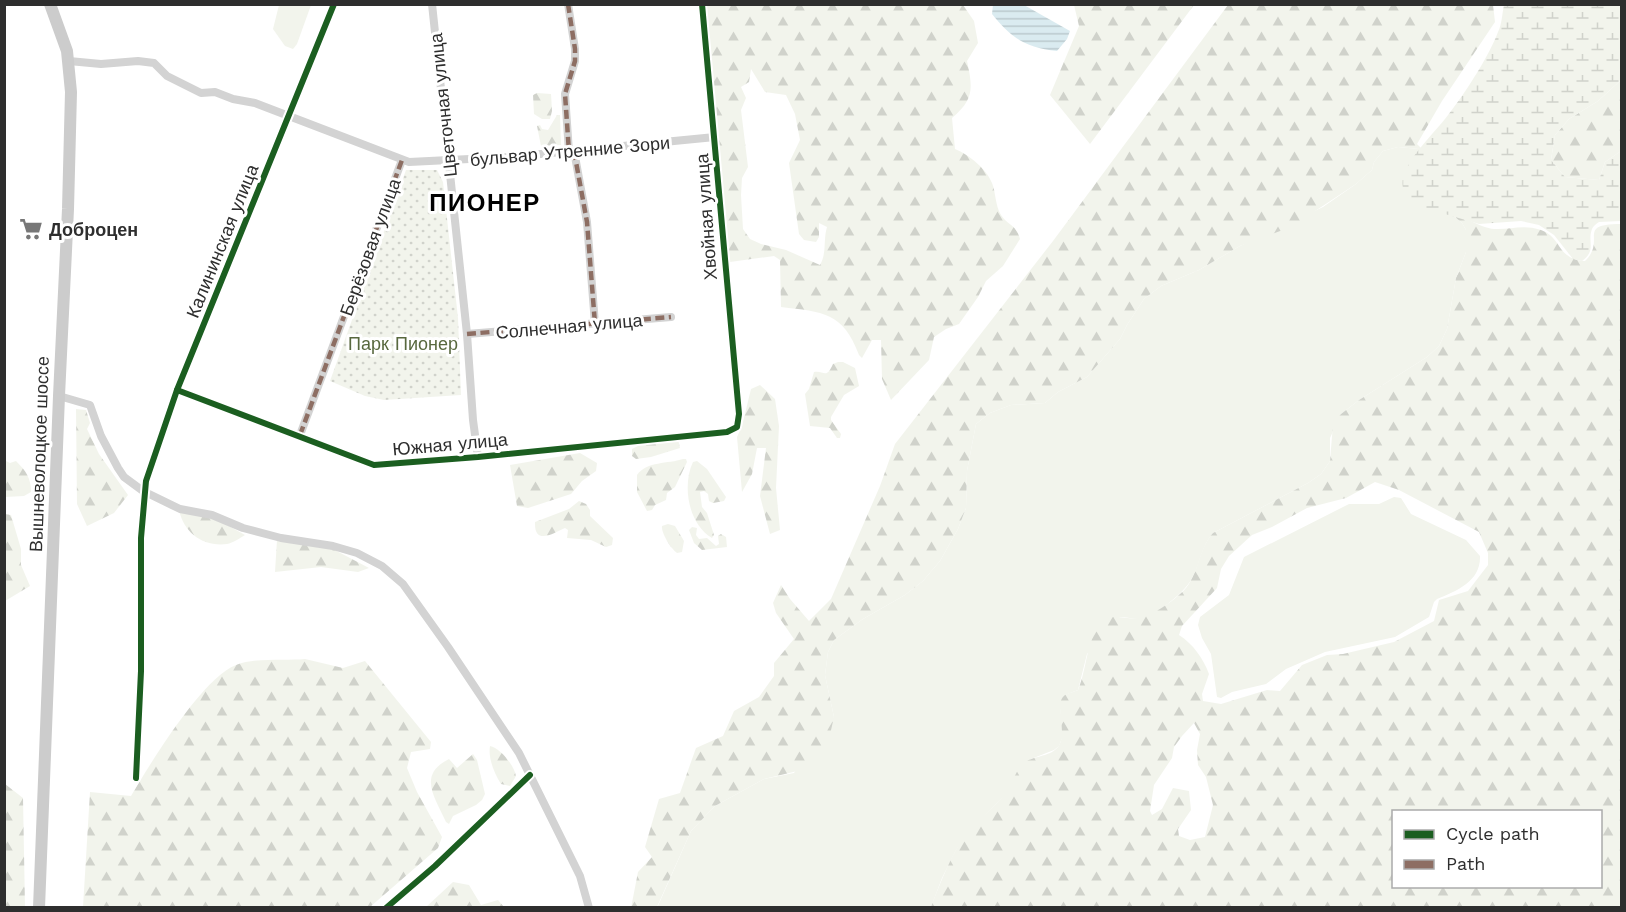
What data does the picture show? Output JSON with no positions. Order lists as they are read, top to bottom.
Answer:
{
  "streets": {
    "main road": ["Вышневолоцкое шоссе"],
    "street": [
      "Цветочная улица",
      "бульвар Утренние Зори",
      "Хвойная улица",
      "Калининская улица",
      "Берёзовая улица",
      "Солнечная улица",
      "Южная улица"
    ]
  },
  "crossings": [
    ["Цветочная улица", "бульвар Утренние Зори"],
    ["Цветочная улица", "Солнечная улица"],
    ["Цветочная улица", "Южная улица"],
    ["бульвар Утренние Зори", "Хвойная улица"],
    ["бульвар Утренние Зори", "Калининская улица"],
    ["бульвар Утренние Зори", "Берёзовая улица"],
    ["бульвар Утренние Зори", "Вышневолоцкое шоссе"],
    ["Хвойная улица", "Южная улица"],
    ["Калининская улица", "Южная улица"],
    ["Берёзовая улица", "Южная улица"]
  ],
  "districts": ["ПИОНЕР"],
  "parks": ["Парк Пионер"],
  "places": {
    "supermarket": ["Доброцен"]
  },
  "legend": ["Cycle path", "Path"]
}
